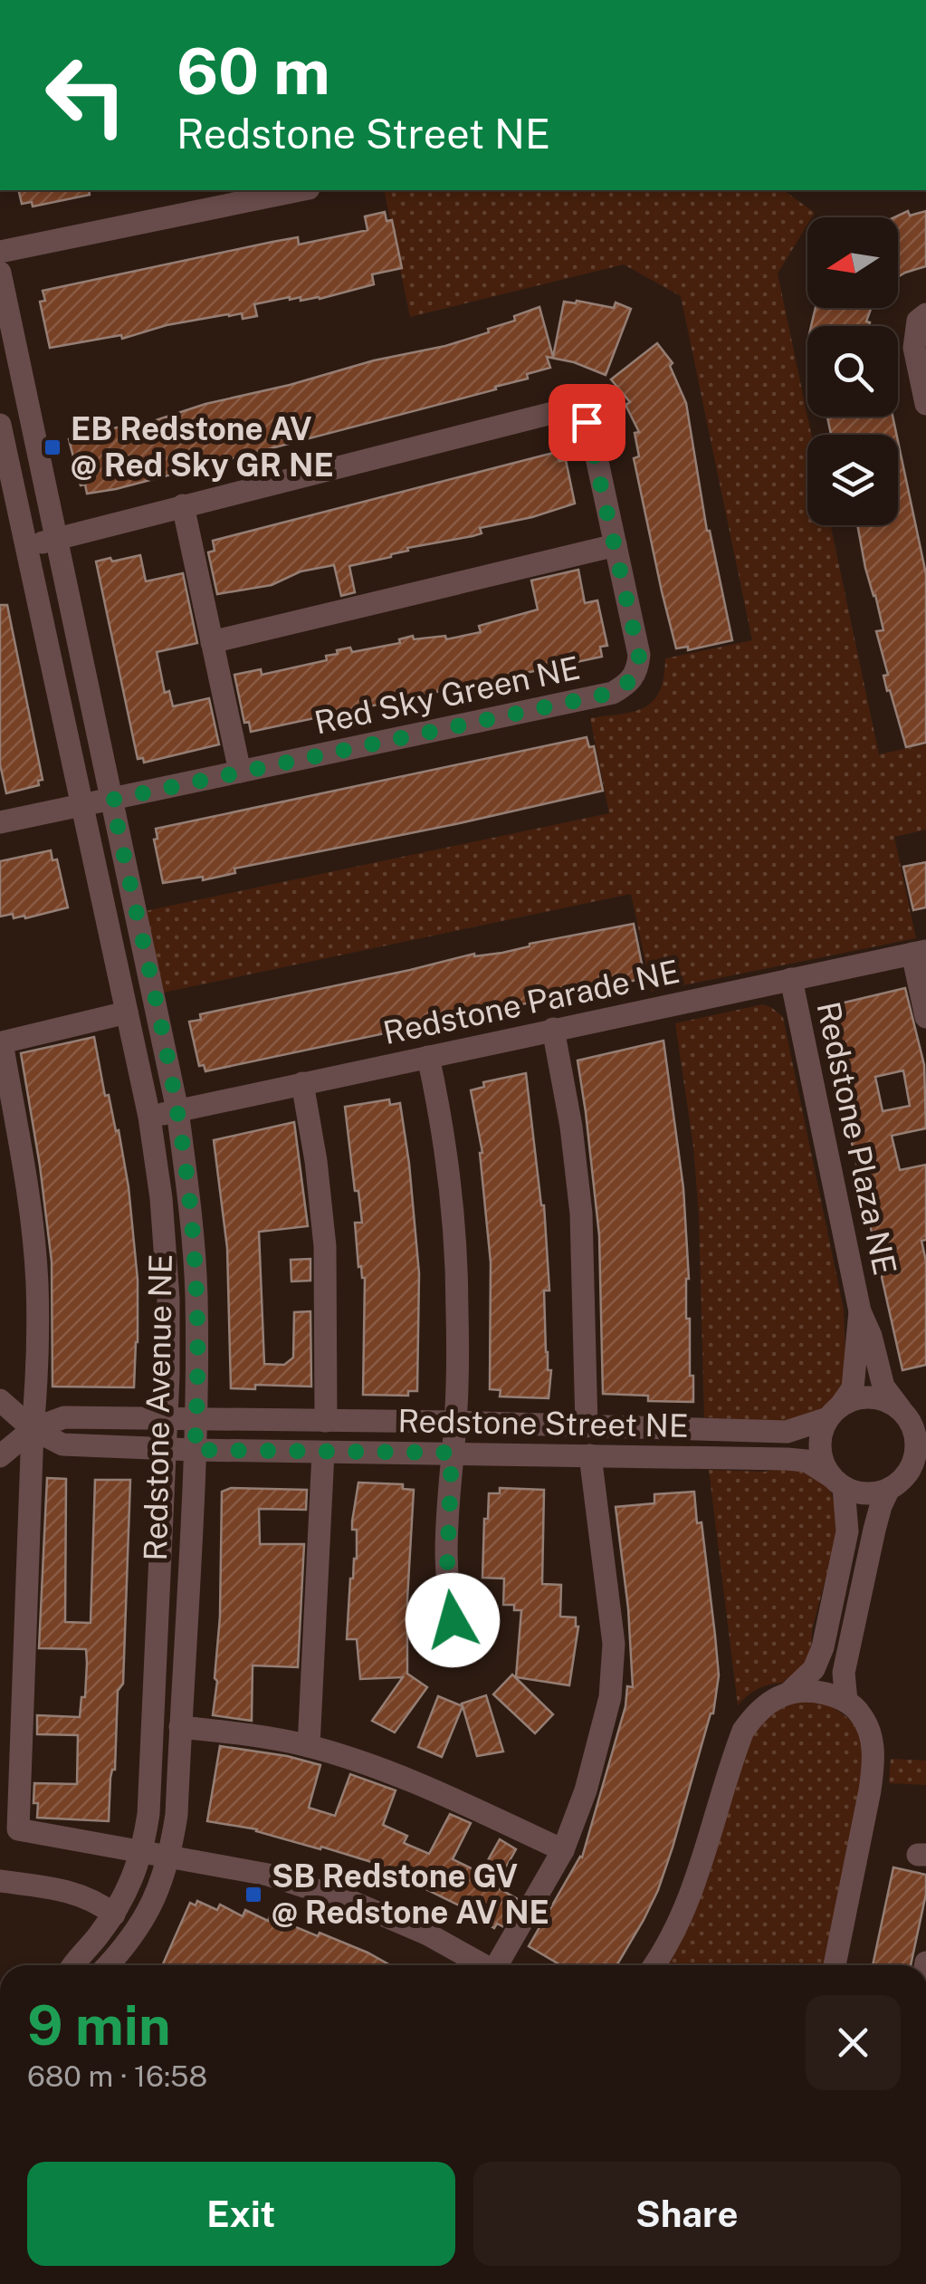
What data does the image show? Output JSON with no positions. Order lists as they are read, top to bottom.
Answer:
{
  "streets": {
    "street": [
      "Red Sky Green NE",
      "Redstone Parade NE",
      "Redstone Plaza NE",
      "Redstone Avenue NE",
      "Redstone Street NE"
    ]
  },
  "crossings": [
    ["Red Sky Green NE", "Redstone Avenue NE"],
    ["Redstone Parade NE", "Redstone Plaza NE"],
    ["Redstone Parade NE", "Redstone Avenue NE"],
    ["Redstone Plaza NE", "Redstone Street NE"],
    ["Redstone Avenue NE", "Redstone Street NE"]
  ],
  "places": {
    "transit": ["EB Redstone AV @ Red Sky GR NE", "SB Redstone GV @ Redstone AV NE"]
  },
  "north": "left",
  "page": {
    "turn": ["60 m", "Redstone Street NE"],
    "heading": ["9 min", "680 m · 16:58"],
    "buttons": ["Exit", "Share"]
  }
}
